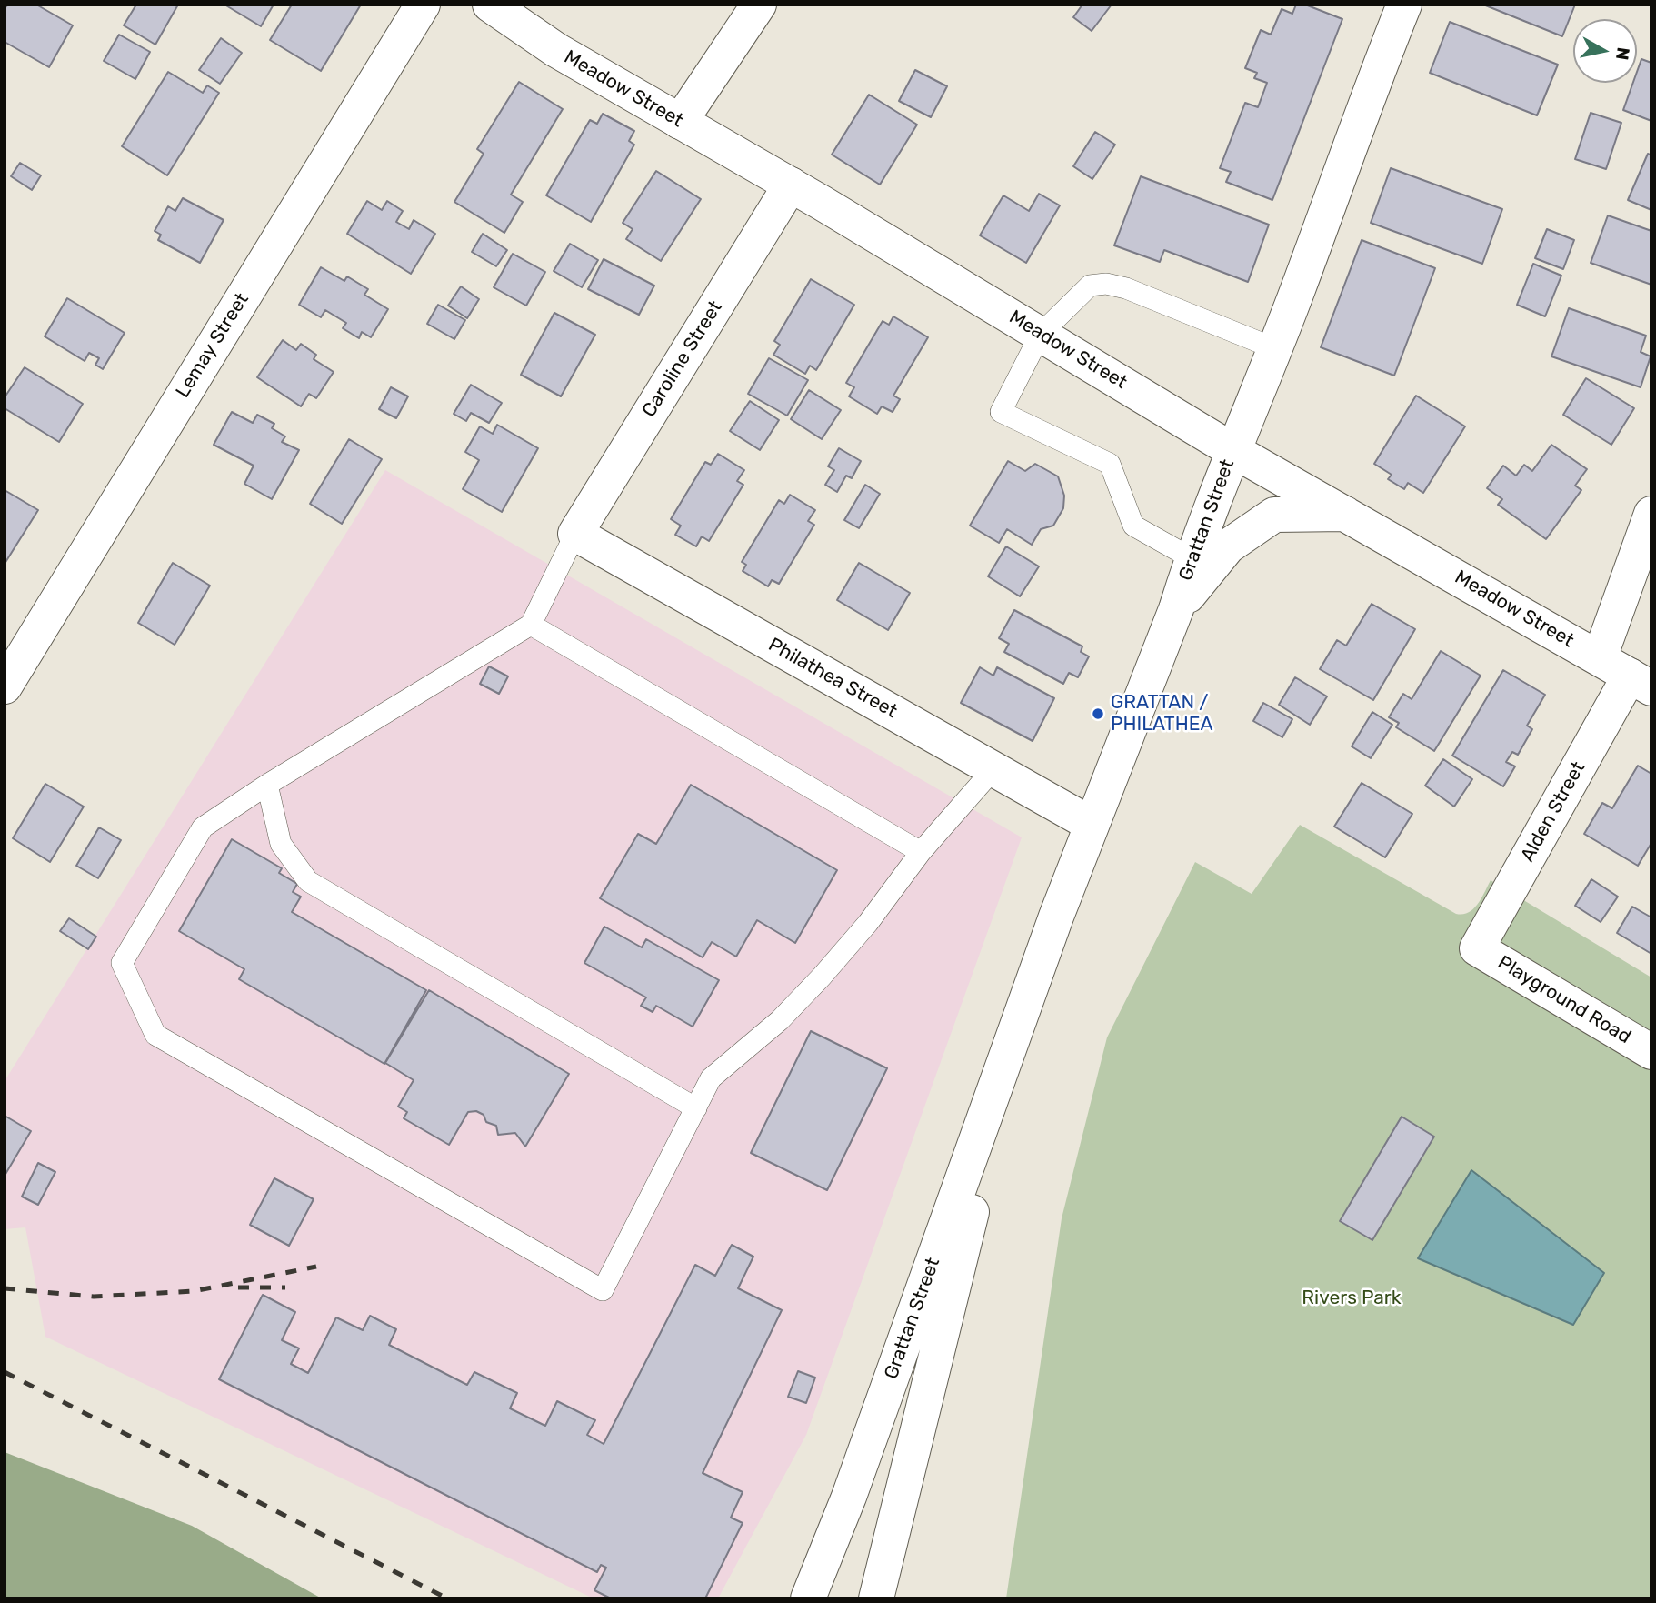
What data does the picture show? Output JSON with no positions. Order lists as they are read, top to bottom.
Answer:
{
  "streets": {
    "main road": [
      "Meadow Street",
      "Lemay Street",
      "Caroline Street",
      "Grattan Street",
      "Philathea Street",
      "Alden Street",
      "Playground Road"
    ]
  },
  "crossings": [
    ["Meadow Street", "Caroline Street"],
    ["Meadow Street", "Grattan Street"],
    ["Meadow Street", "Alden Street"],
    ["Caroline Street", "Philathea Street"],
    ["Grattan Street", "Philathea Street"],
    ["Alden Street", "Playground Road"]
  ],
  "parks": ["Rivers Park"],
  "places": ["GRATTAN / PHILATHEA"],
  "north": "right"
}
